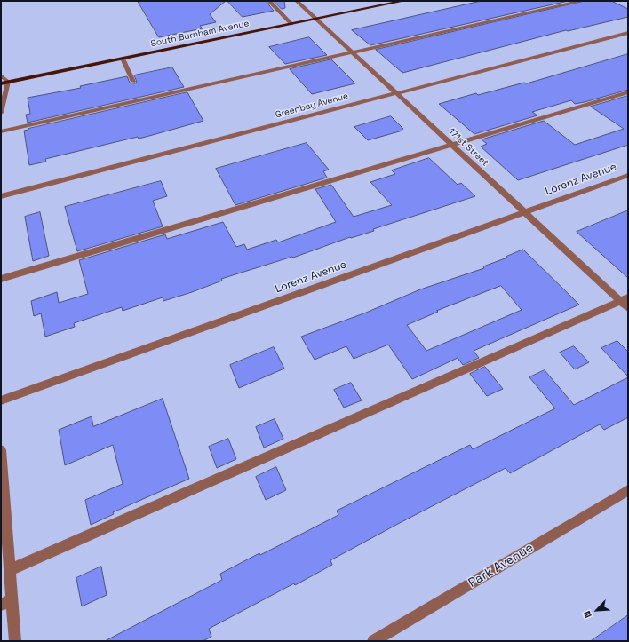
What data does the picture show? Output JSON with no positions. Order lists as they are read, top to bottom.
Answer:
{
  "streets": {
    "main road": ["South Burnham Avenue"],
    "street": [
      "Greenbay Avenue",
      "171st Street",
      "Lorenz Avenue",
      "Park Avenue"
    ]
  },
  "crossings": [
    ["South Burnham Avenue", "171st Street"],
    ["Greenbay Avenue", "171st Street"],
    ["171st Street", "Lorenz Avenue"]
  ],
  "north": "bottom left"
}
